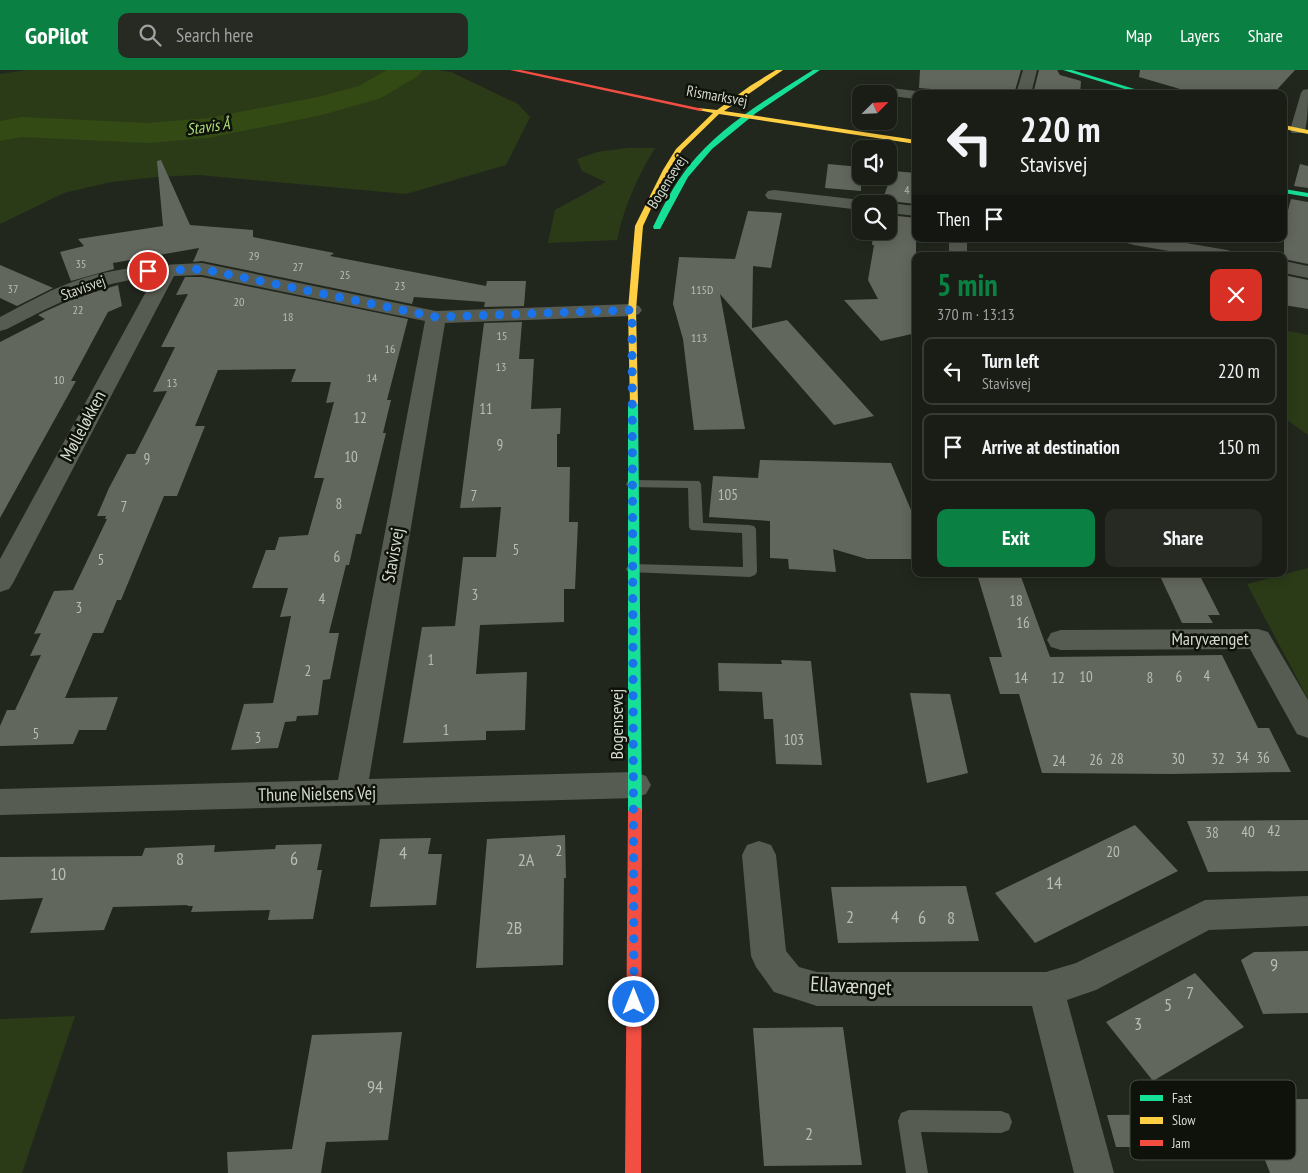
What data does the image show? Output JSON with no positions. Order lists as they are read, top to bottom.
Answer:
{
  "streets": {
    "main road": ["Rismarksvej", "Bogensevej"],
    "street": [
      "Stavisvej",
      "Mølleløkken",
      "Maryvænget",
      "Thune Nielsens Vej",
      "Ellavænget"
    ]
  },
  "crossings": [
    ["Rismarksvej", "Bogensevej"],
    ["Bogensevej", "Stavisvej"],
    ["Bogensevej", "Thune Nielsens Vej"],
    ["Stavisvej", "Mølleløkken"],
    ["Stavisvej", "Thune Nielsens Vej"]
  ],
  "water": ["Stavis Å"],
  "house_numbers": [
    "4",
    "29",
    "35",
    "27",
    "25",
    "23",
    "37",
    "115D",
    "20",
    "22",
    "18",
    "15",
    "113",
    "16",
    "13",
    "14",
    "10",
    "13",
    "11",
    "12",
    "9",
    "10",
    "9",
    "105",
    "7",
    "8",
    "7",
    "5",
    "6",
    "5",
    "3",
    "4",
    "18",
    "3",
    "16",
    "1",
    "2",
    "4",
    "10",
    "6",
    "14",
    "12",
    "8",
    "1",
    "5",
    "3",
    "103",
    "34",
    "36",
    "28",
    "30",
    "32",
    "26",
    "24",
    "42",
    "40",
    "38",
    "2",
    "20",
    "4",
    "8",
    "6",
    "2A",
    "10",
    "14",
    "2",
    "4",
    "6",
    "8",
    "2B",
    "9",
    "7",
    "5",
    "3",
    "94",
    "2"
  ],
  "legend": ["Fast", "Slow", "Jam"],
  "north": "top right",
  "page": {
    "header": "GoPilot",
    "search": "Search here",
    "nav": ["Map", "Layers", "Share"],
    "turn": ["220 m", "Stavisvej"],
    "then": "Then",
    "heading": ["5 min", "370 m · 13:13"],
    "list": [
      {
        "name": "Turn left",
        "note": "Stavisvej",
        "value": "220 m"
      },
      {
        "name": "Arrive at destination",
        "value": "150 m"
      }
    ],
    "buttons": ["Exit", "Share"]
  }
}
